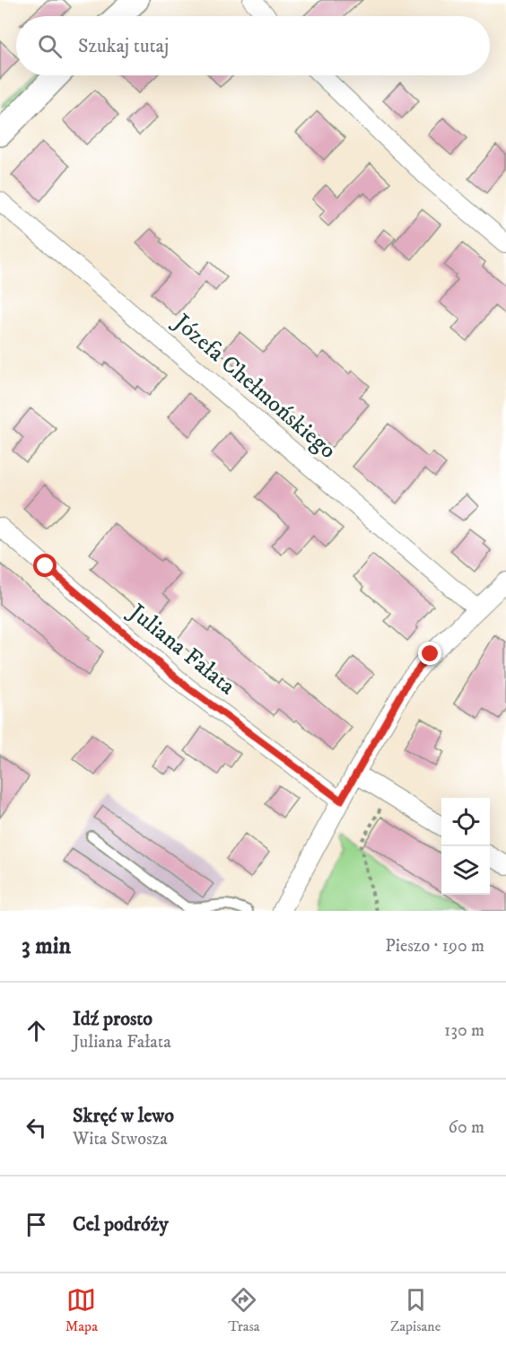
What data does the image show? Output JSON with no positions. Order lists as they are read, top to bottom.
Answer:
{
  "streets": {
    "street": ["Józefa Chełmońskiego", "Juliana Fałata"]
  },
  "page": {
    "search": "Szukaj tutaj",
    "heading": ["3 min", "Pieszo · 190 m"],
    "list": [
      ["Idź prosto", "Juliana Fałata", "130 m"],
      ["Skręć w lewo", "Wita Stwosza", "60 m"],
      "Cel podróży"
    ],
    "nav": ["Mapa", "Trasa", "Zapisane"]
  }
}
